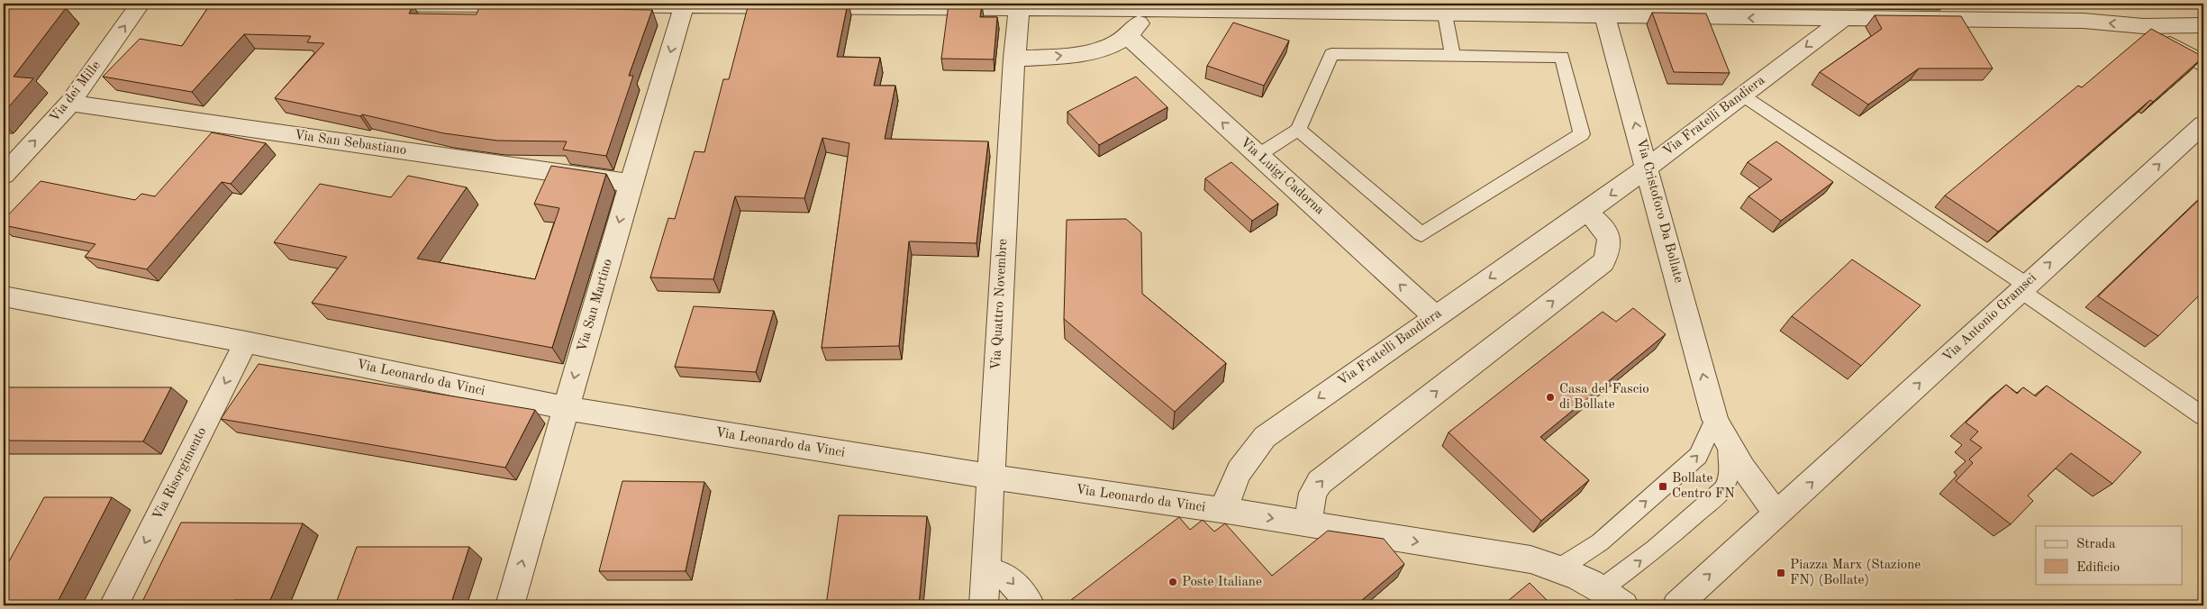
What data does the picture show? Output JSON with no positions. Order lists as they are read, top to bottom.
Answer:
{
  "streets": {
    "street": [
      "Via dei Mille",
      "Via Fratelli Bandiera",
      "Via San Sebastiano",
      "Via Luigi Cadorna",
      "Via Cristoforo Da Bollate",
      "Via Quattro Novembre",
      "Via San Martino",
      "Via Antonio Gramsci",
      "Via Leonardo da Vinci",
      "Via Risorgimento"
    ]
  },
  "crossings": [
    ["Via dei Mille", "Via San Sebastiano"],
    ["Via Fratelli Bandiera", "Via Luigi Cadorna"],
    ["Via Fratelli Bandiera", "Via Cristoforo Da Bollate"],
    ["Via Fratelli Bandiera", "Via Leonardo da Vinci"],
    ["Via San Sebastiano", "Via San Martino"],
    ["Via Cristoforo Da Bollate", "Via Antonio Gramsci"],
    ["Via Quattro Novembre", "Via Leonardo da Vinci"],
    ["Via San Martino", "Via Leonardo da Vinci"],
    ["Via Leonardo da Vinci", "Via Risorgimento"]
  ],
  "one_way": [
    "Via dei Mille",
    "Via Fratelli Bandiera",
    "Via Luigi Cadorna",
    "Via Cristoforo Da Bollate",
    "Via Antonio Gramsci",
    "Via Risorgimento"
  ],
  "places": {
    "other": ["Casa del Fascio di Bollate", "Poste Italiane"],
    "transit": ["Bollate Centro FN", "Piazza Marx (Stazione FN) (Bollate)"]
  },
  "legend": ["Strada", "Edificio"]
}
